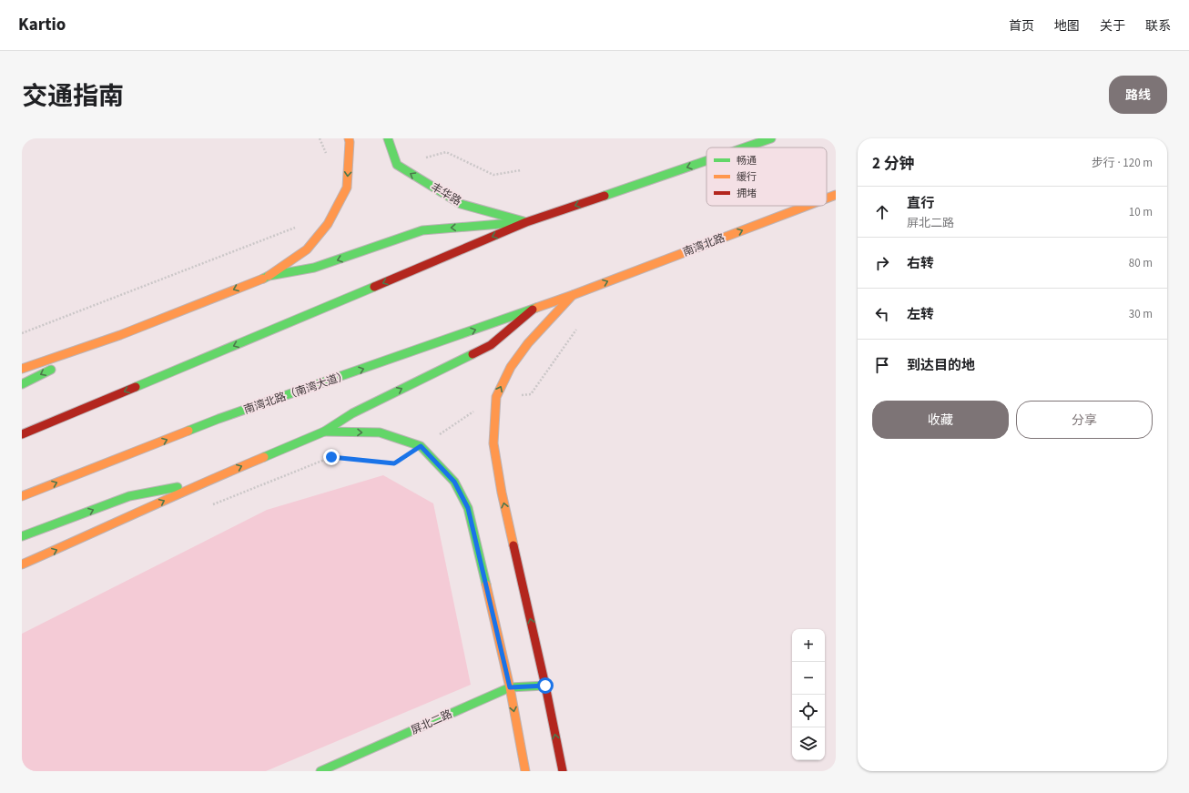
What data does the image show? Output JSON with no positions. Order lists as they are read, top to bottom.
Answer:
{
  "streets": {
    "main road": [
      "丰华路",
      "南湾北路",
      "南湾北路（南湾大道）",
      "屏北二路"
    ]
  },
  "crossings": [
    ["南湾北路", "南湾北路（南湾大道）"]
  ],
  "one_way": ["丰华路", "南湾北路"],
  "legend": ["畅通", "缓行", "拥堵"],
  "page": {
    "header": "Kartio",
    "nav": [
      "首页",
      "地图",
      "关于",
      "联系"
    ],
    "title": "交通指南",
    "buttons": [
      "路线",
      ["收藏", "分享"]
    ],
    "heading": ["2 分钟", "步行 · 120 m"],
    "list": [
      ["直行", "屏北二路", "10 m"],
      ["右转", "80 m"],
      ["左转", "30 m"],
      "到达目的地"
    ],
    "map_buttons": ["+", "−"]
  }
}
